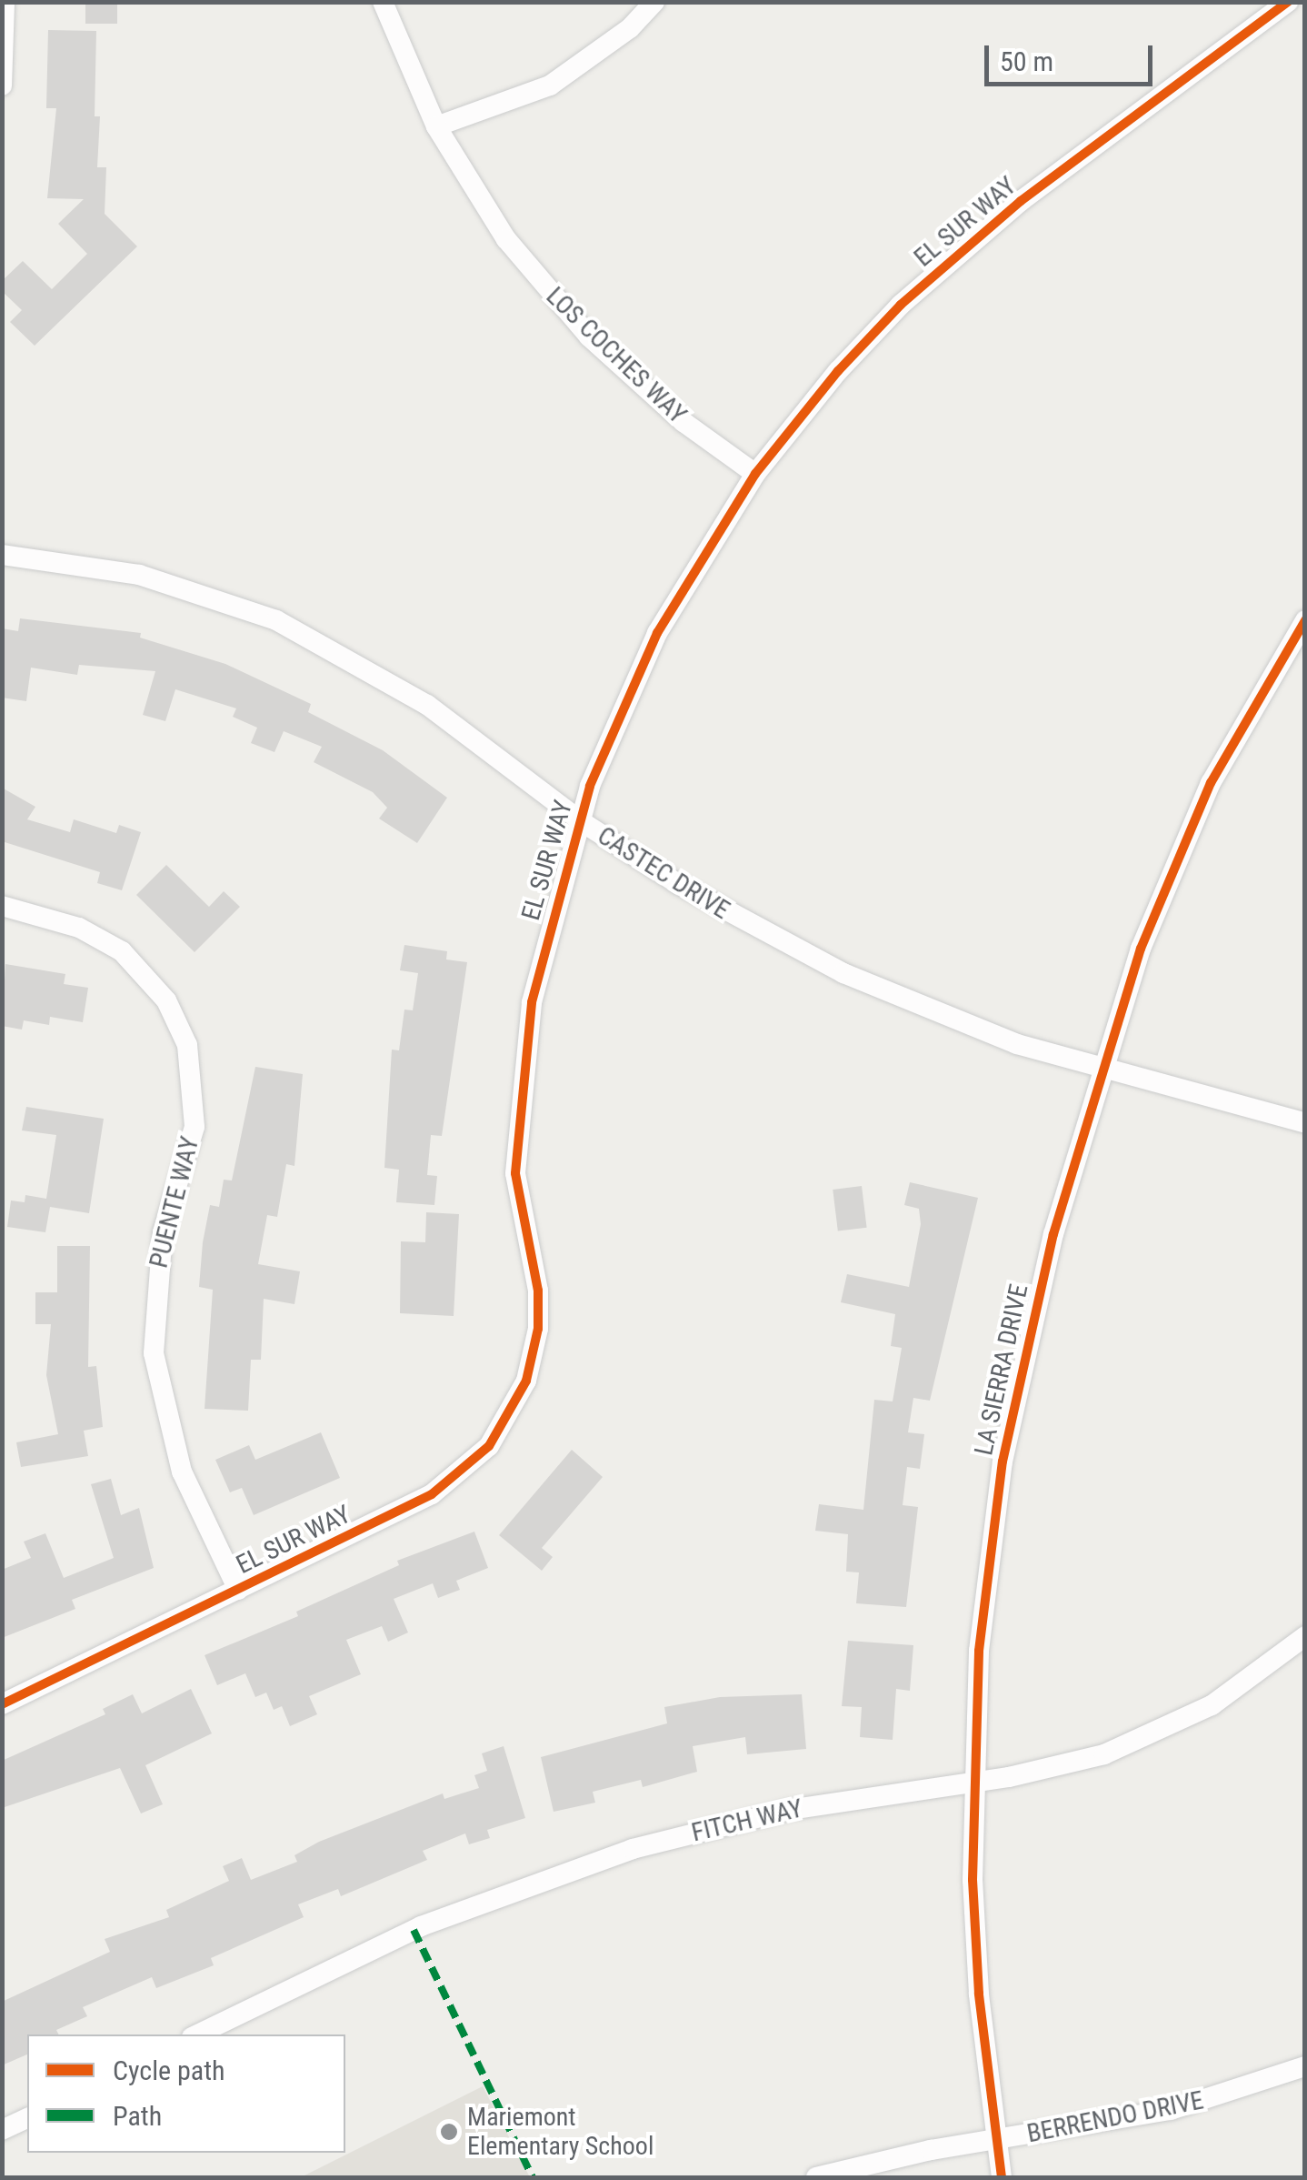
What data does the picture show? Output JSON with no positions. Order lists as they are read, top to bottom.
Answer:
{
  "streets": {
    "street": [
      "EL SUR WAY",
      "LOS COCHES WAY",
      "CASTEC DRIVE",
      "PUENTE WAY",
      "LA SIERRA DRIVE",
      "FITCH WAY",
      "BERRENDO DRIVE"
    ]
  },
  "crossings": [
    ["EL SUR WAY", "LOS COCHES WAY"],
    ["EL SUR WAY", "CASTEC DRIVE"],
    ["EL SUR WAY", "PUENTE WAY"],
    ["CASTEC DRIVE", "LA SIERRA DRIVE"],
    ["LA SIERRA DRIVE", "FITCH WAY"],
    ["LA SIERRA DRIVE", "BERRENDO DRIVE"]
  ],
  "places": ["Mariemont Elementary School"],
  "legend": ["Cycle path", "Path"],
  "scale_bar": "50 m"
}
